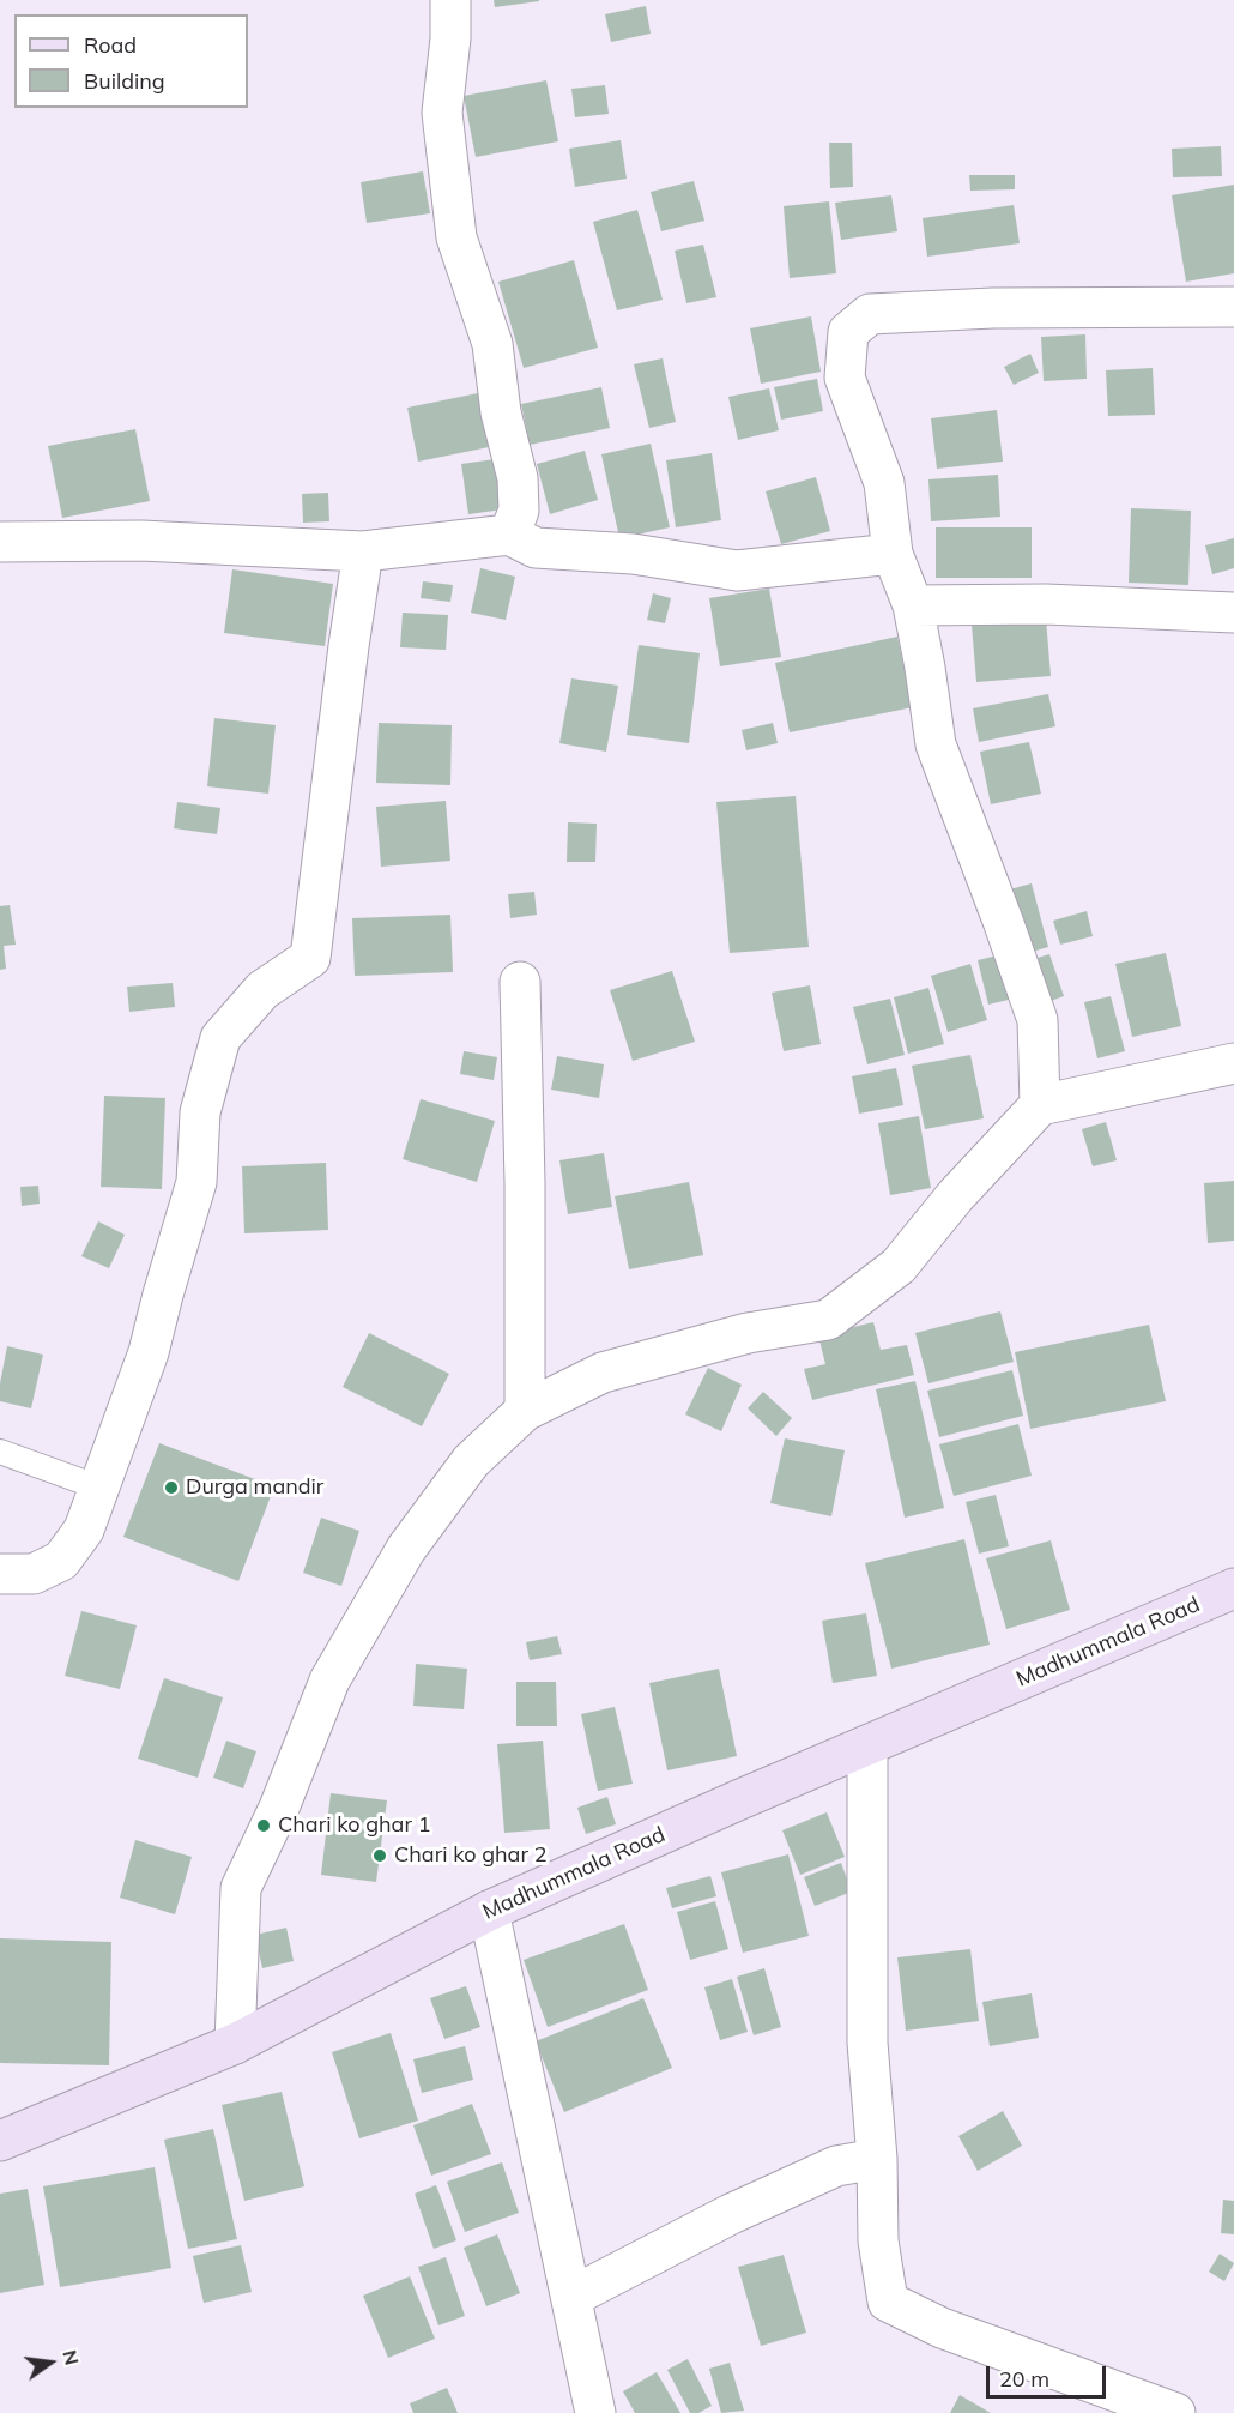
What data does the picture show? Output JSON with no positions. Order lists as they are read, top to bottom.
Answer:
{
  "streets": {
    "street": ["Madhummala Road"]
  },
  "places": ["Durga mandir", "Chari ko ghar 1", "Chari ko ghar 2"],
  "legend": ["Road", "Building"],
  "scale_bar": "20 m",
  "north": "right"
}
